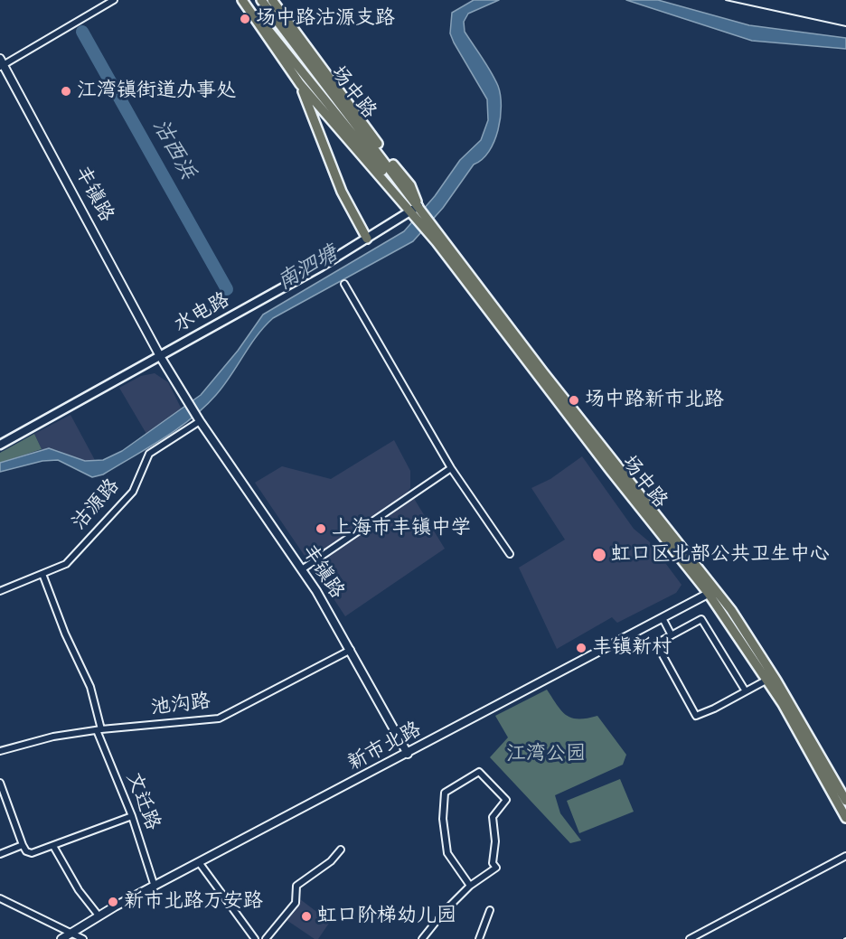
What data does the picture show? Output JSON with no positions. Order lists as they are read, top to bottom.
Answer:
{
  "streets": {
    "main road": ["场中路", "水电路"],
    "street": [
      "丰镇路",
      "沽源路",
      "池沟路",
      "新市北路",
      "文迁路"
    ]
  },
  "crossings": [
    ["场中路", "水电路"],
    ["场中路", "新市北路"],
    ["丰镇路", "水电路"],
    ["丰镇路", "沽源路"],
    ["丰镇路", "池沟路"],
    ["丰镇路", "新市北路"],
    ["沽源路", "文迁路"],
    ["池沟路", "文迁路"],
    ["新市北路", "文迁路"]
  ],
  "water": ["沽西浜", "南泗塘"],
  "parks": ["江湾公园"],
  "places": [
    "场中路沽源支路",
    "江湾镇街道办事处",
    "场中路新市北路",
    "上海市丰镇中学",
    "虹口区北部公共卫生中心",
    "丰镇新村",
    "新市北路万安路",
    "虹口阶梯幼儿园"
  ]
}
